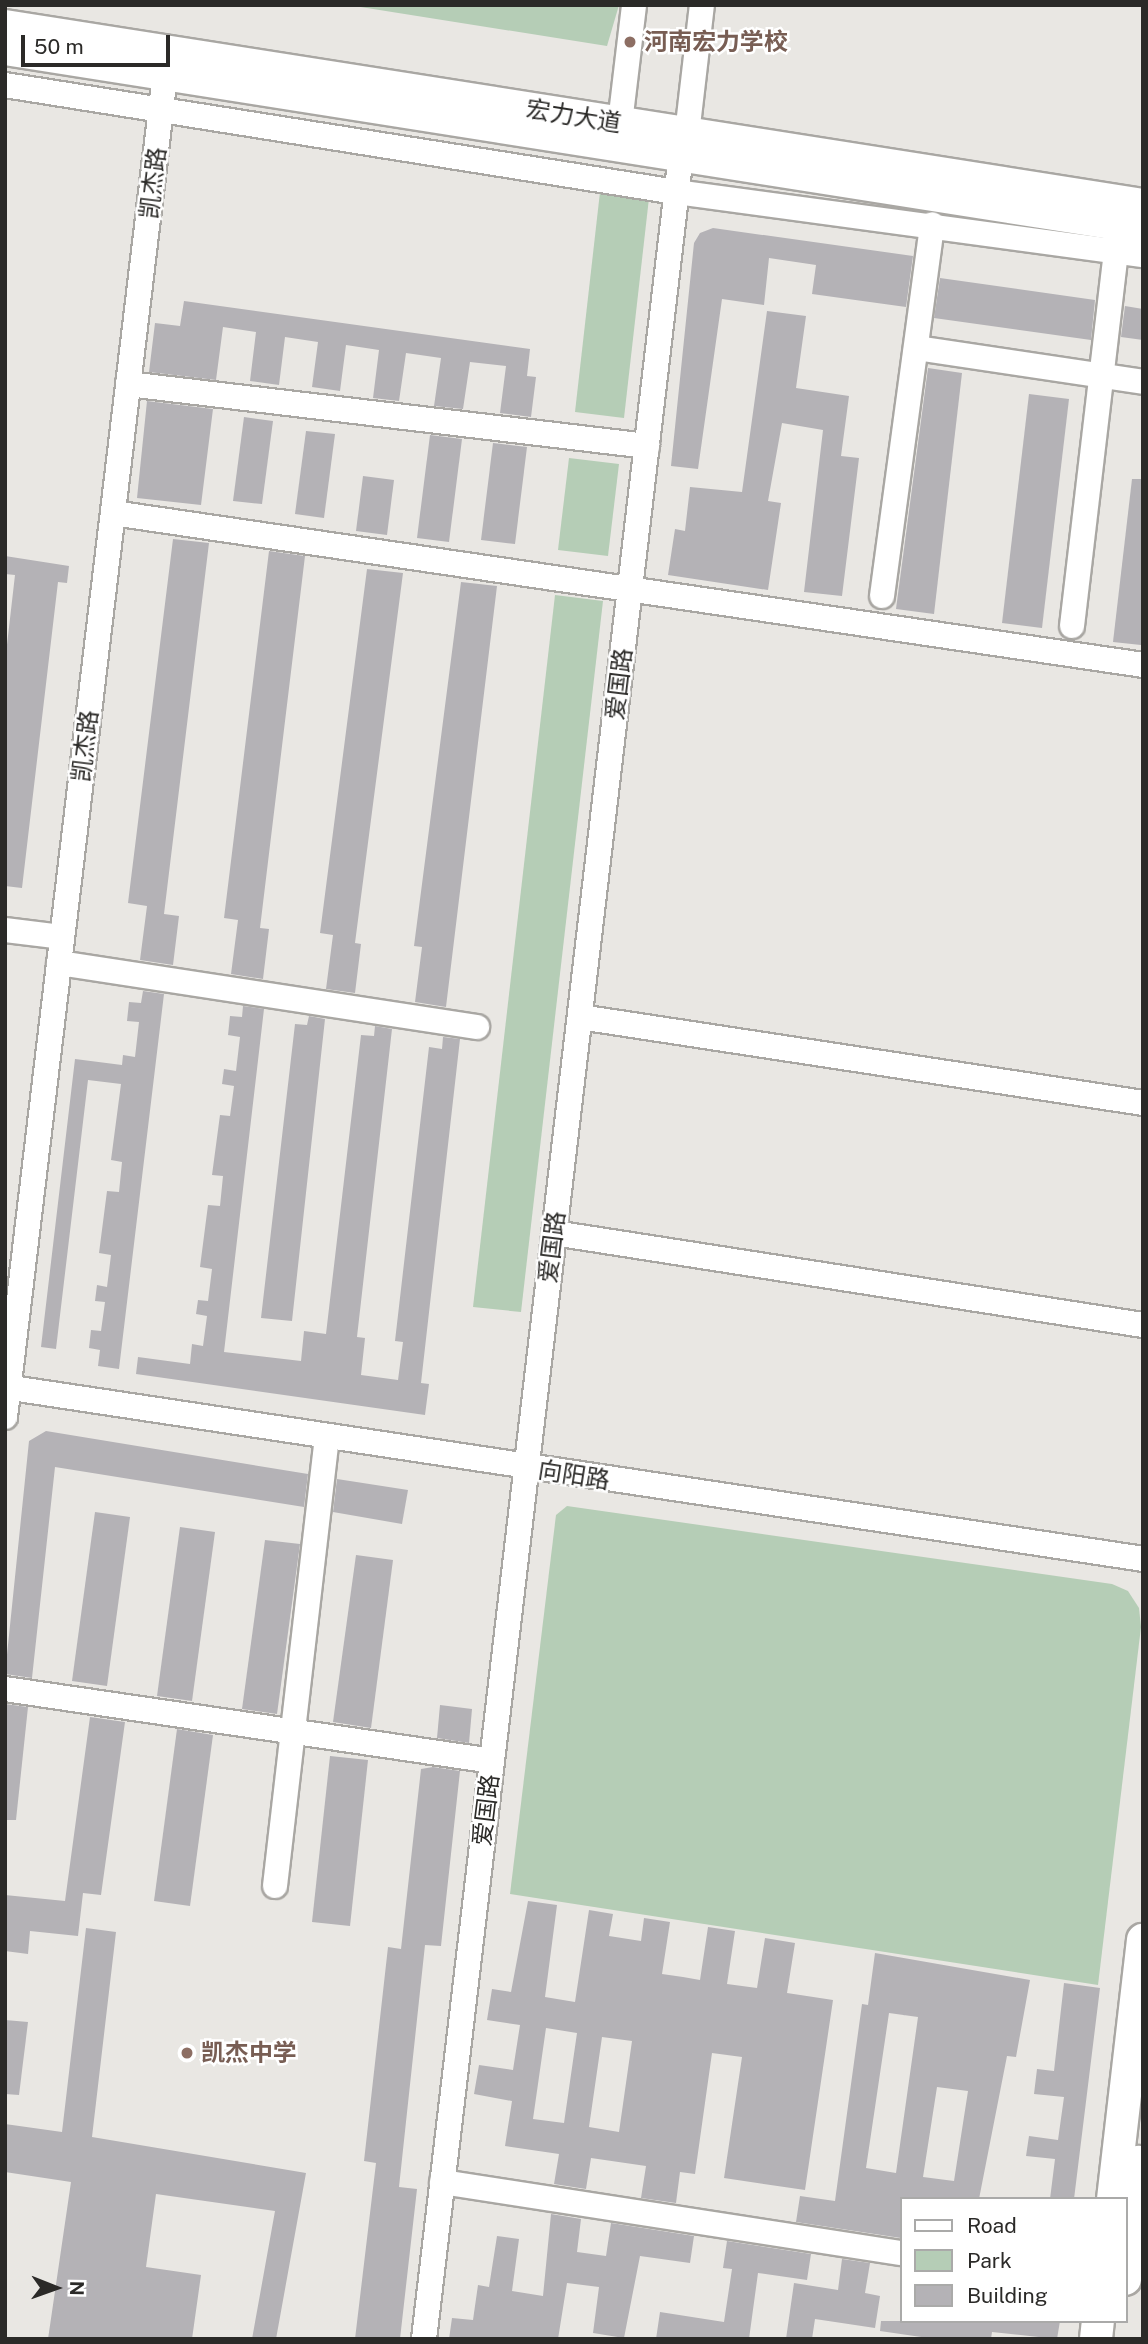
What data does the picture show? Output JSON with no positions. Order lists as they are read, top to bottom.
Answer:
{
  "streets": {
    "main road": ["宏力大道"],
    "street": ["凯杰路", "爱国路", "向阳路"]
  },
  "crossings": [
    ["宏力大道", "凯杰路"],
    ["宏力大道", "爱国路"],
    ["凯杰路", "向阳路"],
    ["爱国路", "向阳路"]
  ],
  "places": ["河南宏力学校", "凯杰中学"],
  "legend": ["Road", "Park", "Building"],
  "scale_bar": "50 m",
  "north": "right"
}
